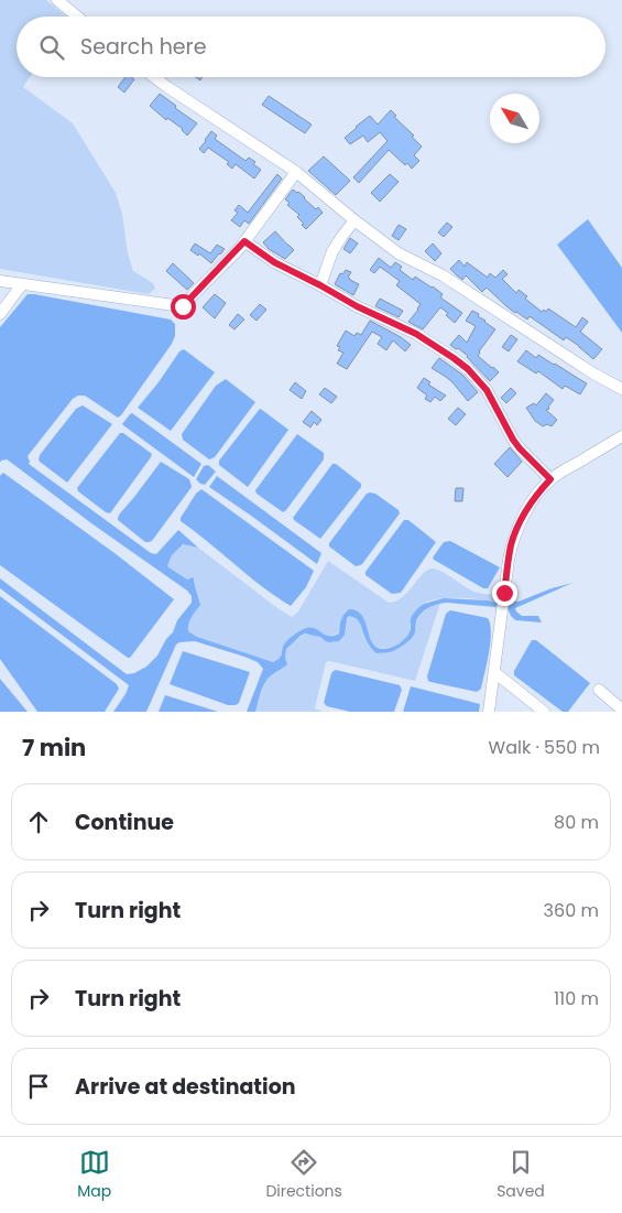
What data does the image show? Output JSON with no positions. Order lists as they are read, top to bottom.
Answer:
{
  "north": "top left",
  "page": {
    "search": "Search here",
    "heading": ["7 min", "Walk · 550 m"],
    "list": [
      ["Continue", "80 m"],
      ["Turn right", "360 m"],
      ["Turn right", "110 m"],
      "Arrive at destination"
    ],
    "nav": ["Map", "Directions", "Saved"]
  }
}
